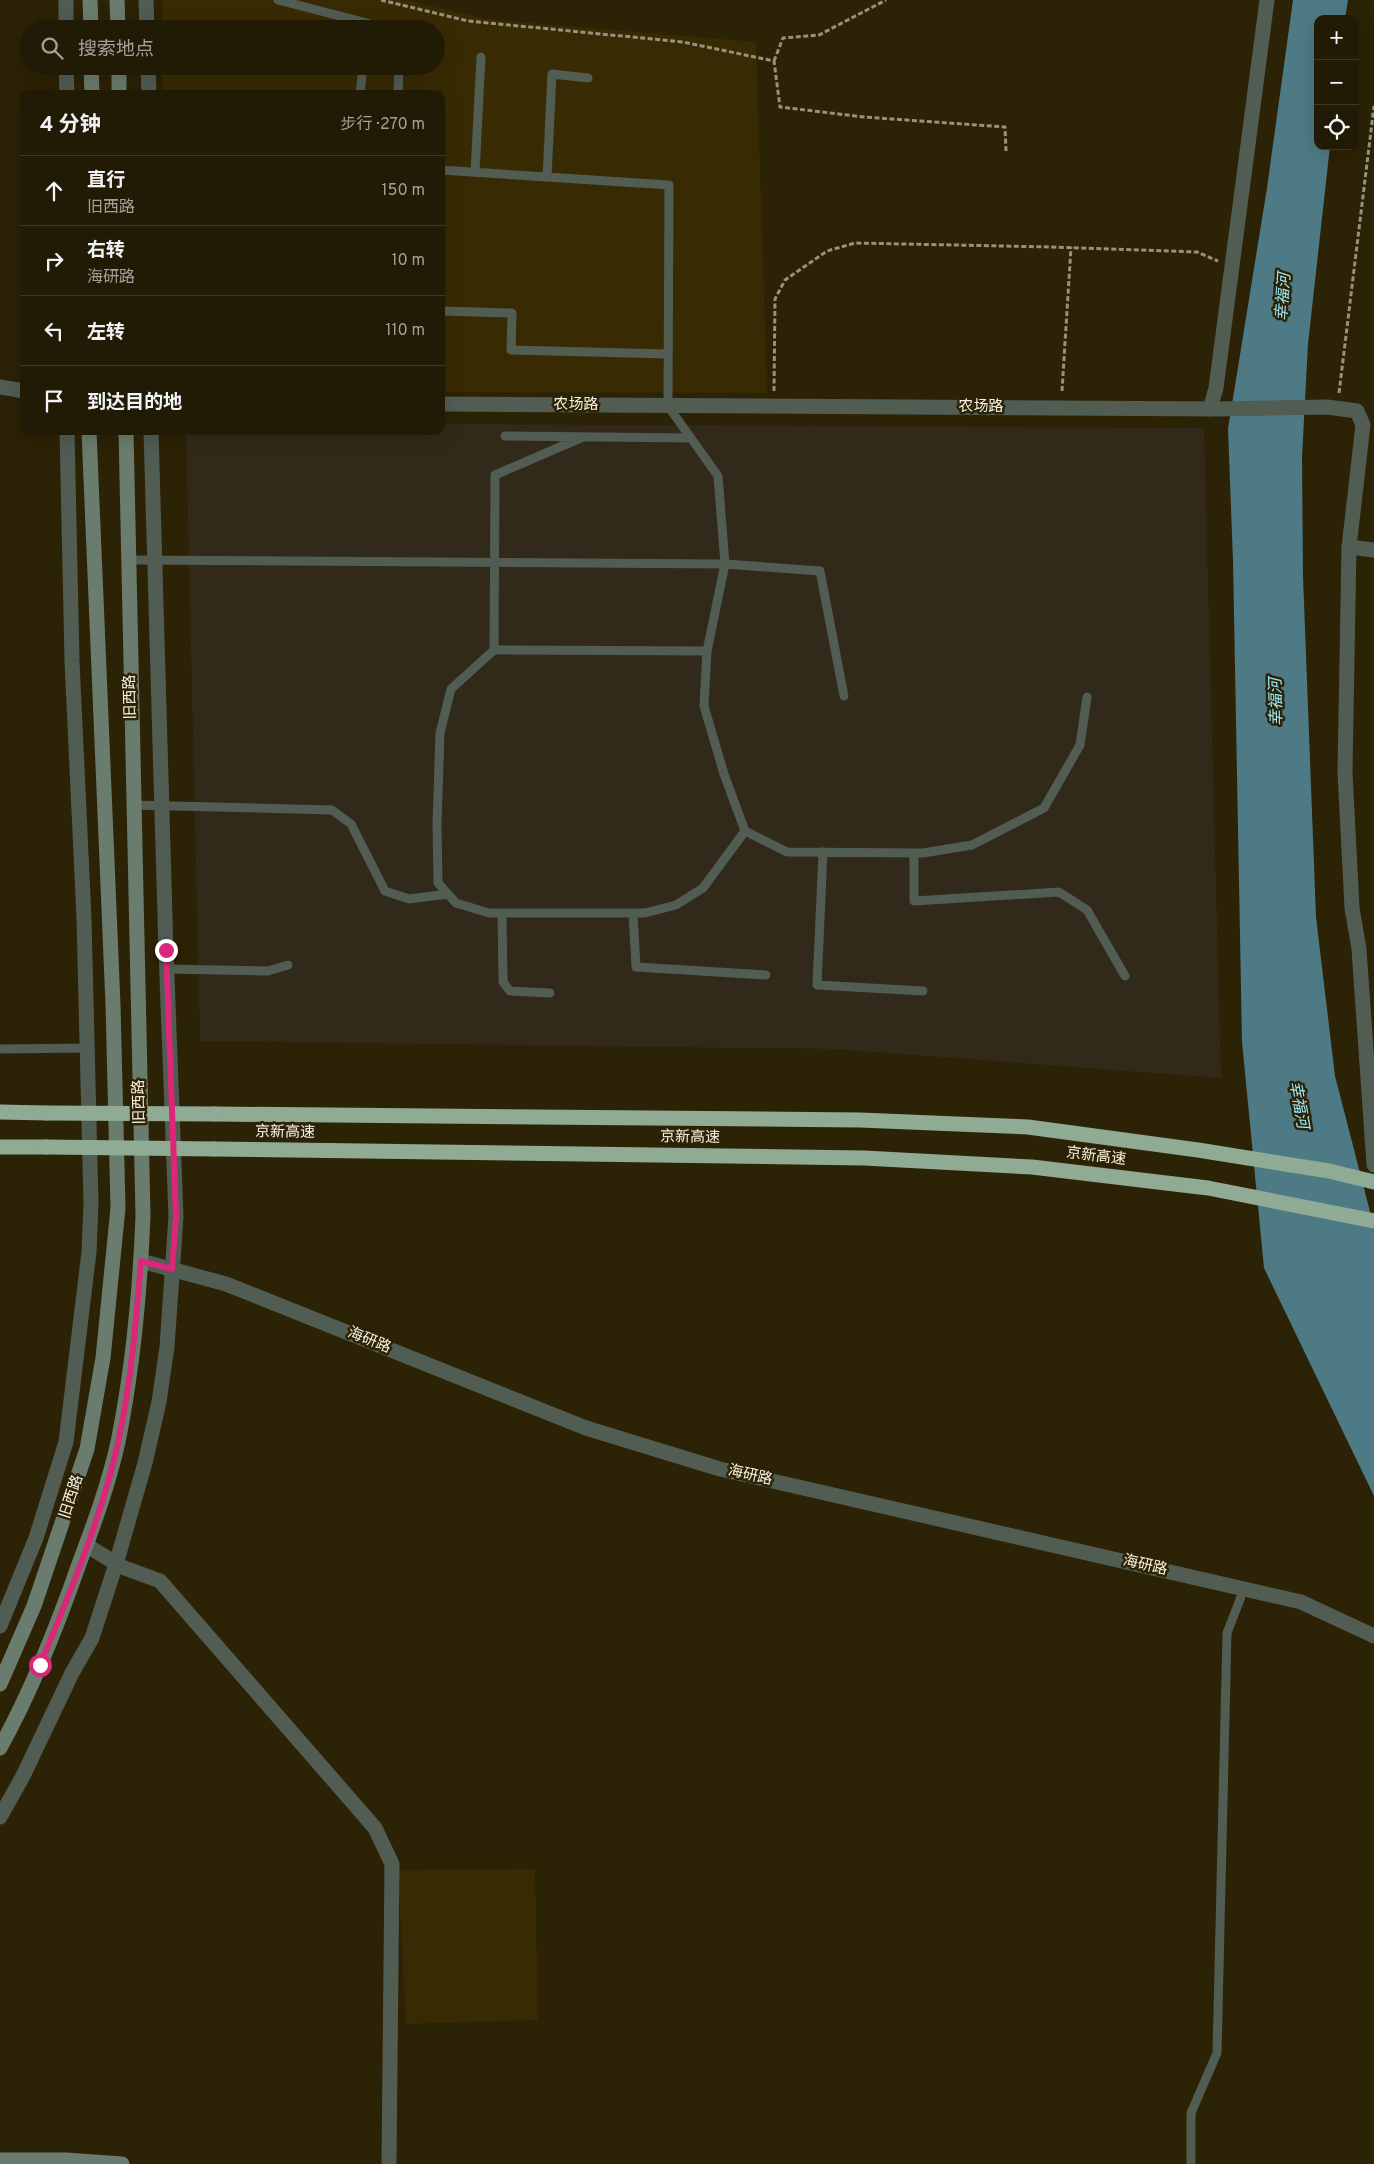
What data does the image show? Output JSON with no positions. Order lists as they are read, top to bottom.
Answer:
{
  "streets": {
    "highway": ["京新高速"],
    "main road": ["旧西路"],
    "street": ["农场路", "海研路"]
  },
  "crossings": [
    ["旧西路", "海研路"]
  ],
  "water": ["幸福河"],
  "page": {
    "map_buttons": ["+", "−"],
    "search": "搜索地点",
    "heading": ["4 分钟", "步行 · 270 m"],
    "list": [
      ["直行", "旧西路", "150 m"],
      ["右转", "海研路", "10 m"],
      ["左转", "110 m"],
      "到达目的地"
    ]
  }
}
